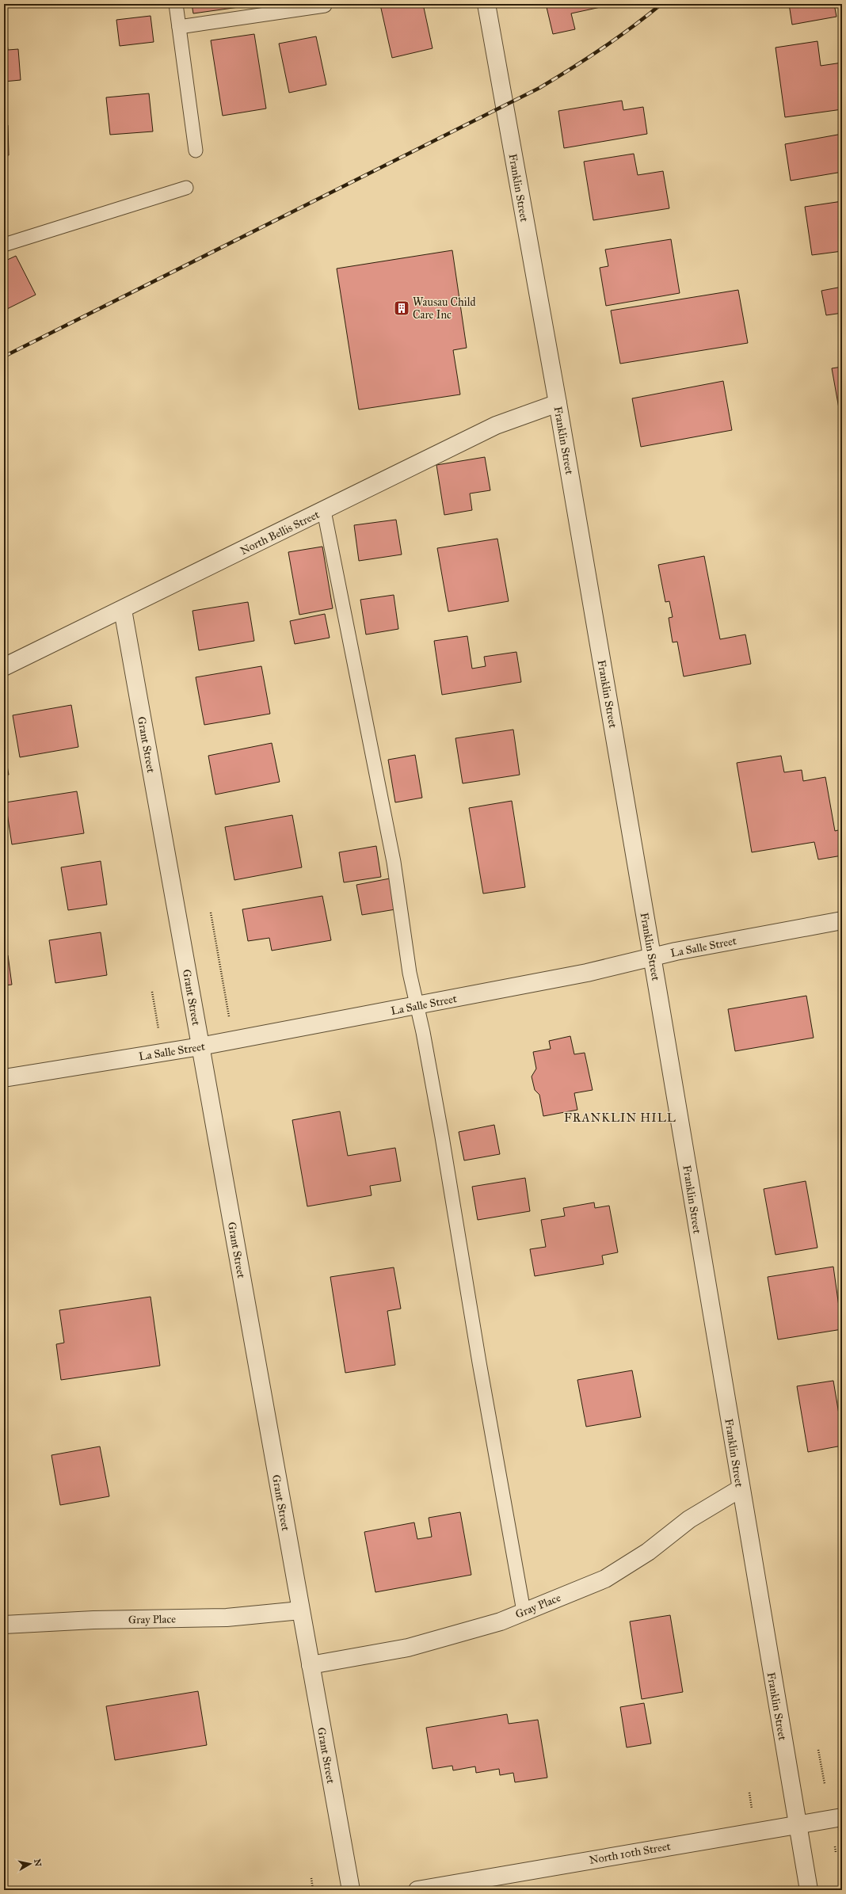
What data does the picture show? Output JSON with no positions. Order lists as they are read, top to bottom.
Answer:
{
  "streets": {
    "street": [
      "Franklin Street",
      "North Bellis Street",
      "Grant Street",
      "La Salle Street",
      "Gray Place",
      "North 10th Street"
    ]
  },
  "crossings": [
    ["Franklin Street", "North Bellis Street"],
    ["Franklin Street", "La Salle Street"],
    ["Franklin Street", "Gray Place"],
    ["Franklin Street", "North 10th Street"],
    ["North Bellis Street", "Grant Street"],
    ["Grant Street", "La Salle Street"],
    ["Grant Street", "Gray Place"]
  ],
  "districts": ["FRANKLIN HILL"],
  "places": {
    "building": ["Wausau Child Care Inc"]
  },
  "north": "right"
}
